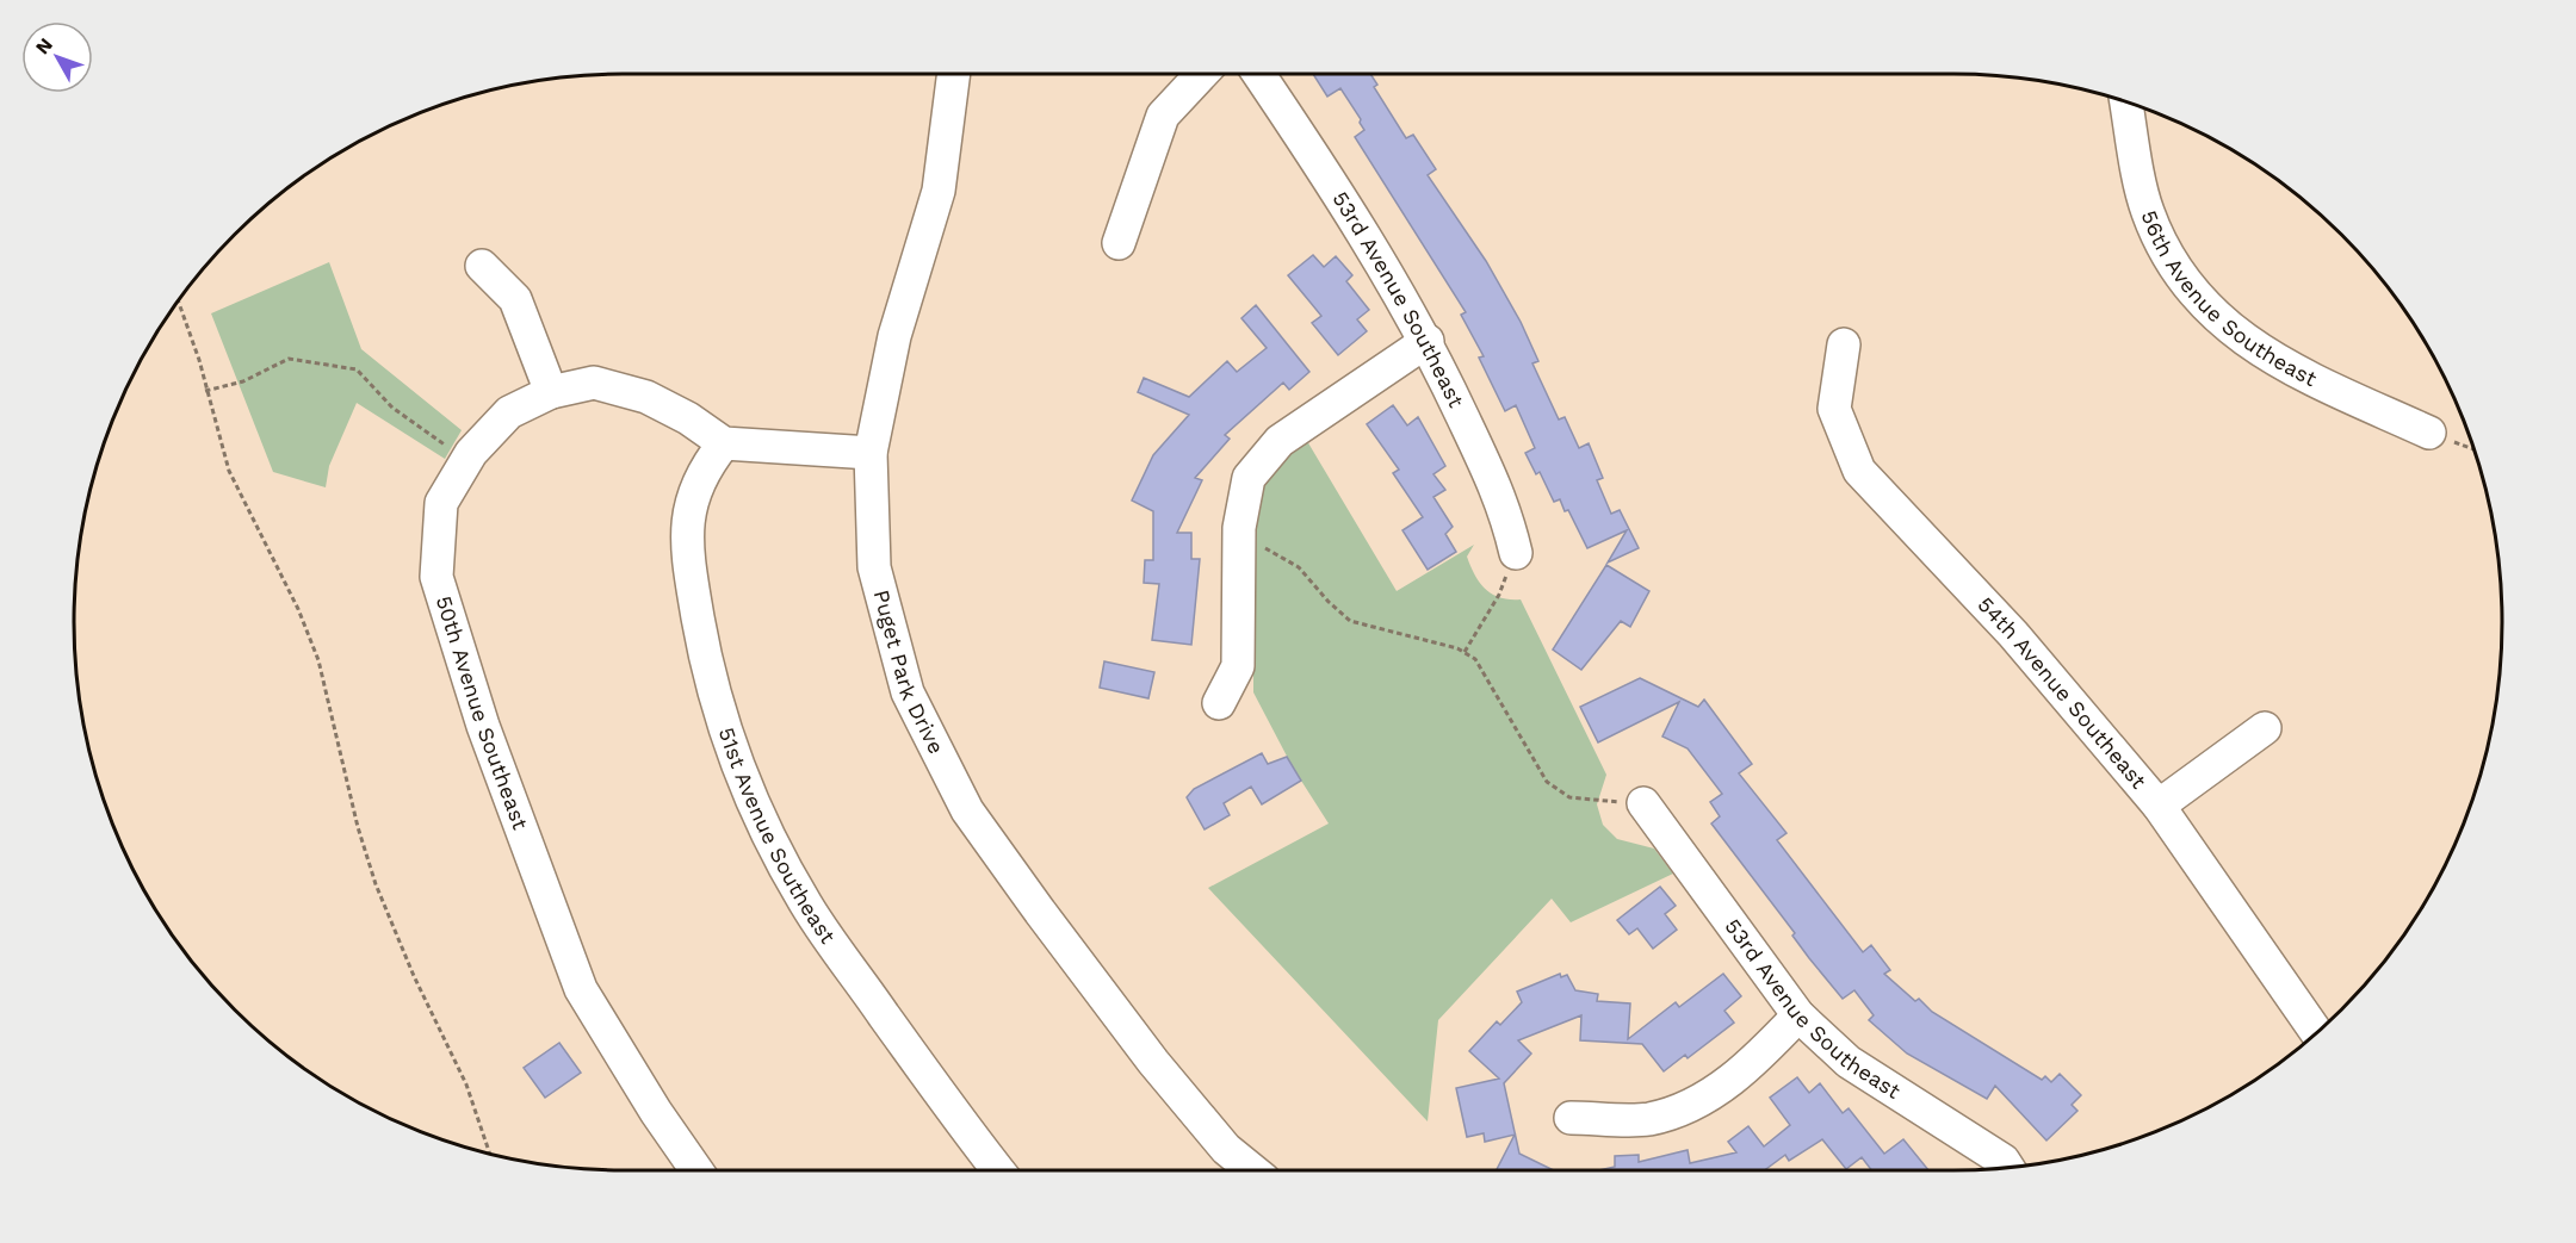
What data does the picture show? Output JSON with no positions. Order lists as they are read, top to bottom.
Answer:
{
  "streets": {
    "street": [
      "56th Avenue Southeast",
      "53rd Avenue Southeast",
      "Puget Park Drive",
      "54th Avenue Southeast",
      "50th Avenue Southeast",
      "51st Avenue Southeast"
    ]
  },
  "crossings": [
    ["50th Avenue Southeast", "51st Avenue Southeast"]
  ],
  "north": "top left"
}
